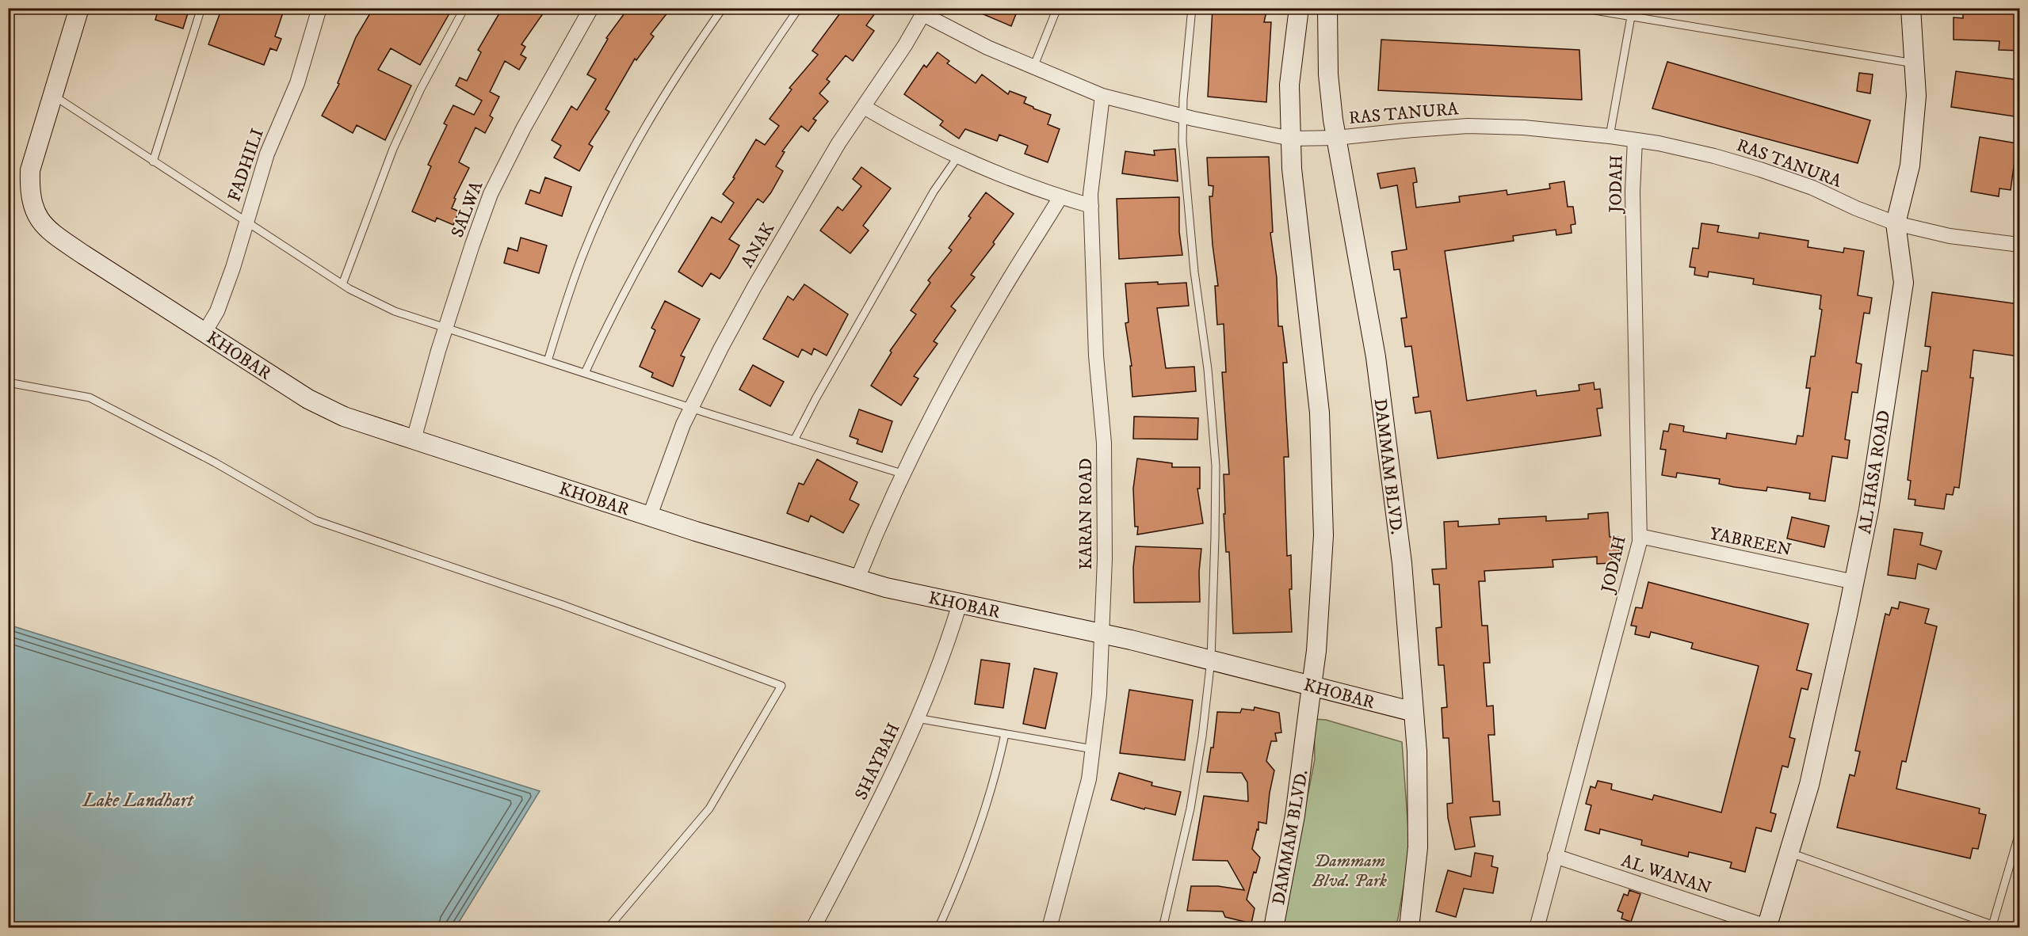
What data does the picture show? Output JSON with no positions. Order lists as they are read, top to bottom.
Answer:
{
  "streets": {
    "main road": ["KHOBAR", "DAMMAM BLVD.", "AL HASA ROAD"],
    "street": [
      "RAS TANURA",
      "FADHILI",
      "JODAH",
      "SALWA",
      "ANAK",
      "KARAN ROAD",
      "YABREEN",
      "SHAYBAH",
      "AL WANAN"
    ]
  },
  "crossings": [
    ["RAS TANURA", "JODAH"],
    ["RAS TANURA", "ANAK"],
    ["RAS TANURA", "DAMMAM BLVD."],
    ["RAS TANURA", "AL HASA ROAD"],
    ["RAS TANURA", "KARAN ROAD"],
    ["FADHILI", "KHOBAR"],
    ["JODAH", "YABREEN"],
    ["JODAH", "AL WANAN"],
    ["SALWA", "KHOBAR"],
    ["ANAK", "KHOBAR"],
    ["KHOBAR", "DAMMAM BLVD."],
    ["KHOBAR", "KARAN ROAD"],
    ["KHOBAR", "SHAYBAH"],
    ["AL HASA ROAD", "YABREEN"],
    ["AL HASA ROAD", "AL WANAN"]
  ],
  "water": ["Lake Landhart"],
  "parks": ["Dammam Blvd. Park"]
}
